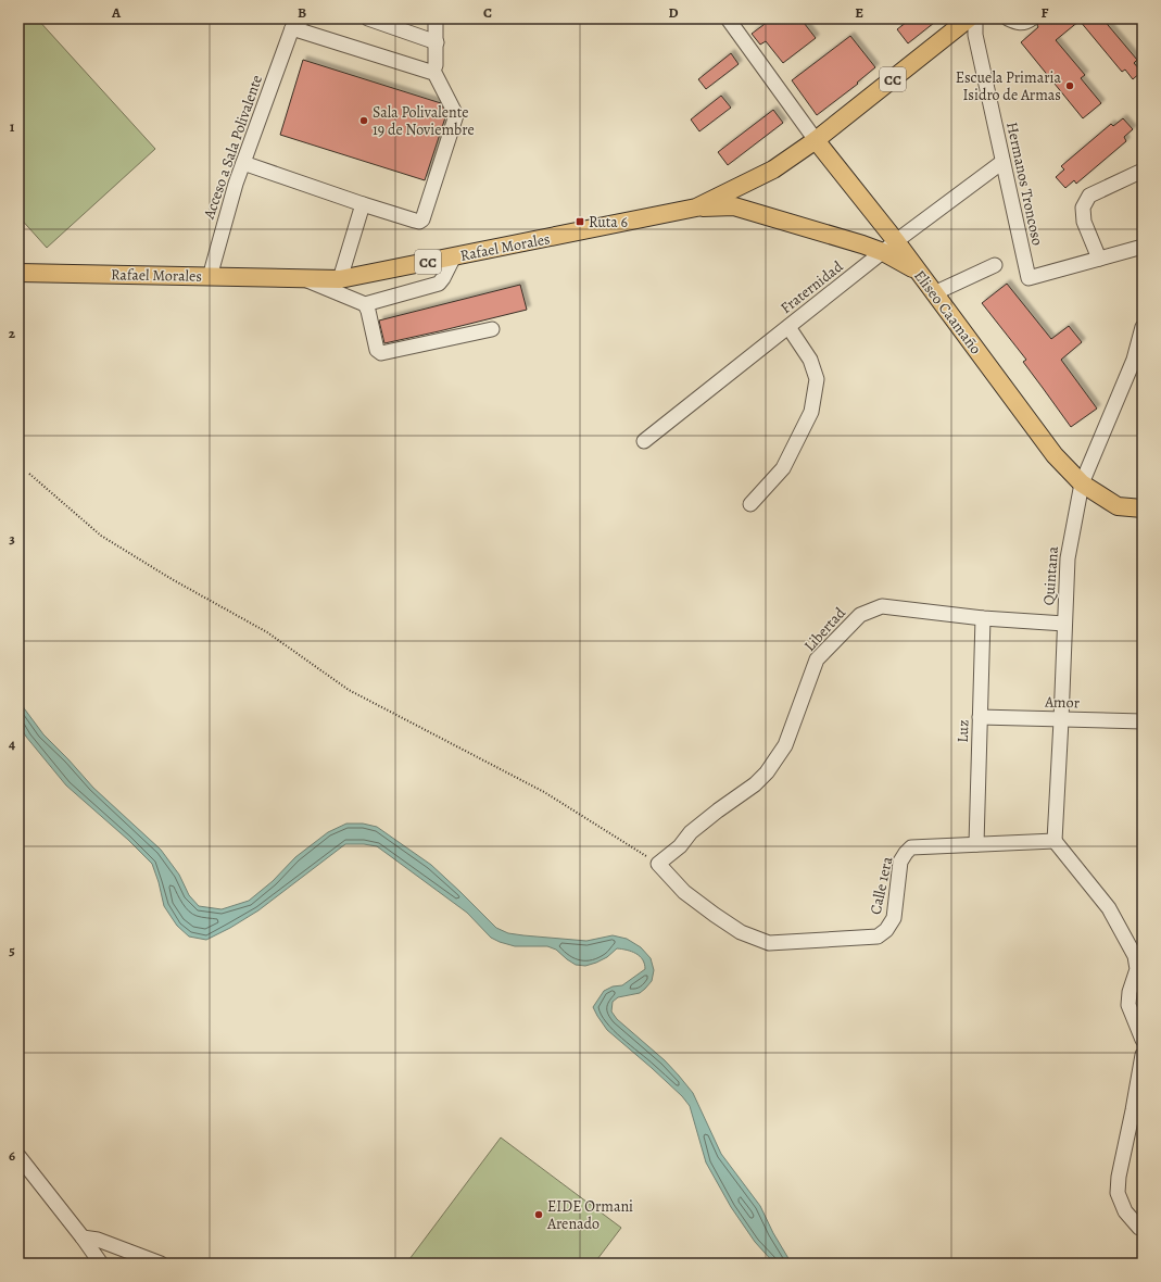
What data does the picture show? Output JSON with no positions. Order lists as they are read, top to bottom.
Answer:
{
  "streets": {
    "main road": ["CC", "Rafael Morales", "Eliseo Caamaño"],
    "street": [
      "Acceso a Sala Polivalente",
      "Hermanos Troncoso",
      "Fraternidad",
      "Quintana",
      "Libertad",
      "Amor",
      "Luz",
      "Calle 1era"
    ]
  },
  "crossings": [
    ["CC", "Rafael Morales"],
    ["CC", "Eliseo Caamaño"],
    ["Acceso a Sala Polivalente", "Rafael Morales"],
    ["Hermanos Troncoso", "Fraternidad"],
    ["Rafael Morales", "Eliseo Caamaño"],
    ["Fraternidad", "Eliseo Caamaño"],
    ["Eliseo Caamaño", "Quintana"],
    ["Quintana", "Libertad"],
    ["Quintana", "Amor"],
    ["Quintana", "Calle 1era"],
    ["Libertad", "Luz"],
    ["Libertad", "Calle 1era"],
    ["Amor", "Luz"],
    ["Luz", "Calle 1era"]
  ],
  "places": {
    "other": ["Escuela Primaria Isidro de Armas", "Sala Polivalente 19 de Noviembre", "EIDE Ormani Arenado"],
    "transit": ["Ruta 6"]
  },
  "grid": {
    "columns": [
      "A",
      "B",
      "C",
      "D",
      "E",
      "F"
    ],
    "rows": [
      "1",
      "2",
      "3",
      "4",
      "5",
      "6"
    ]
  }
}
